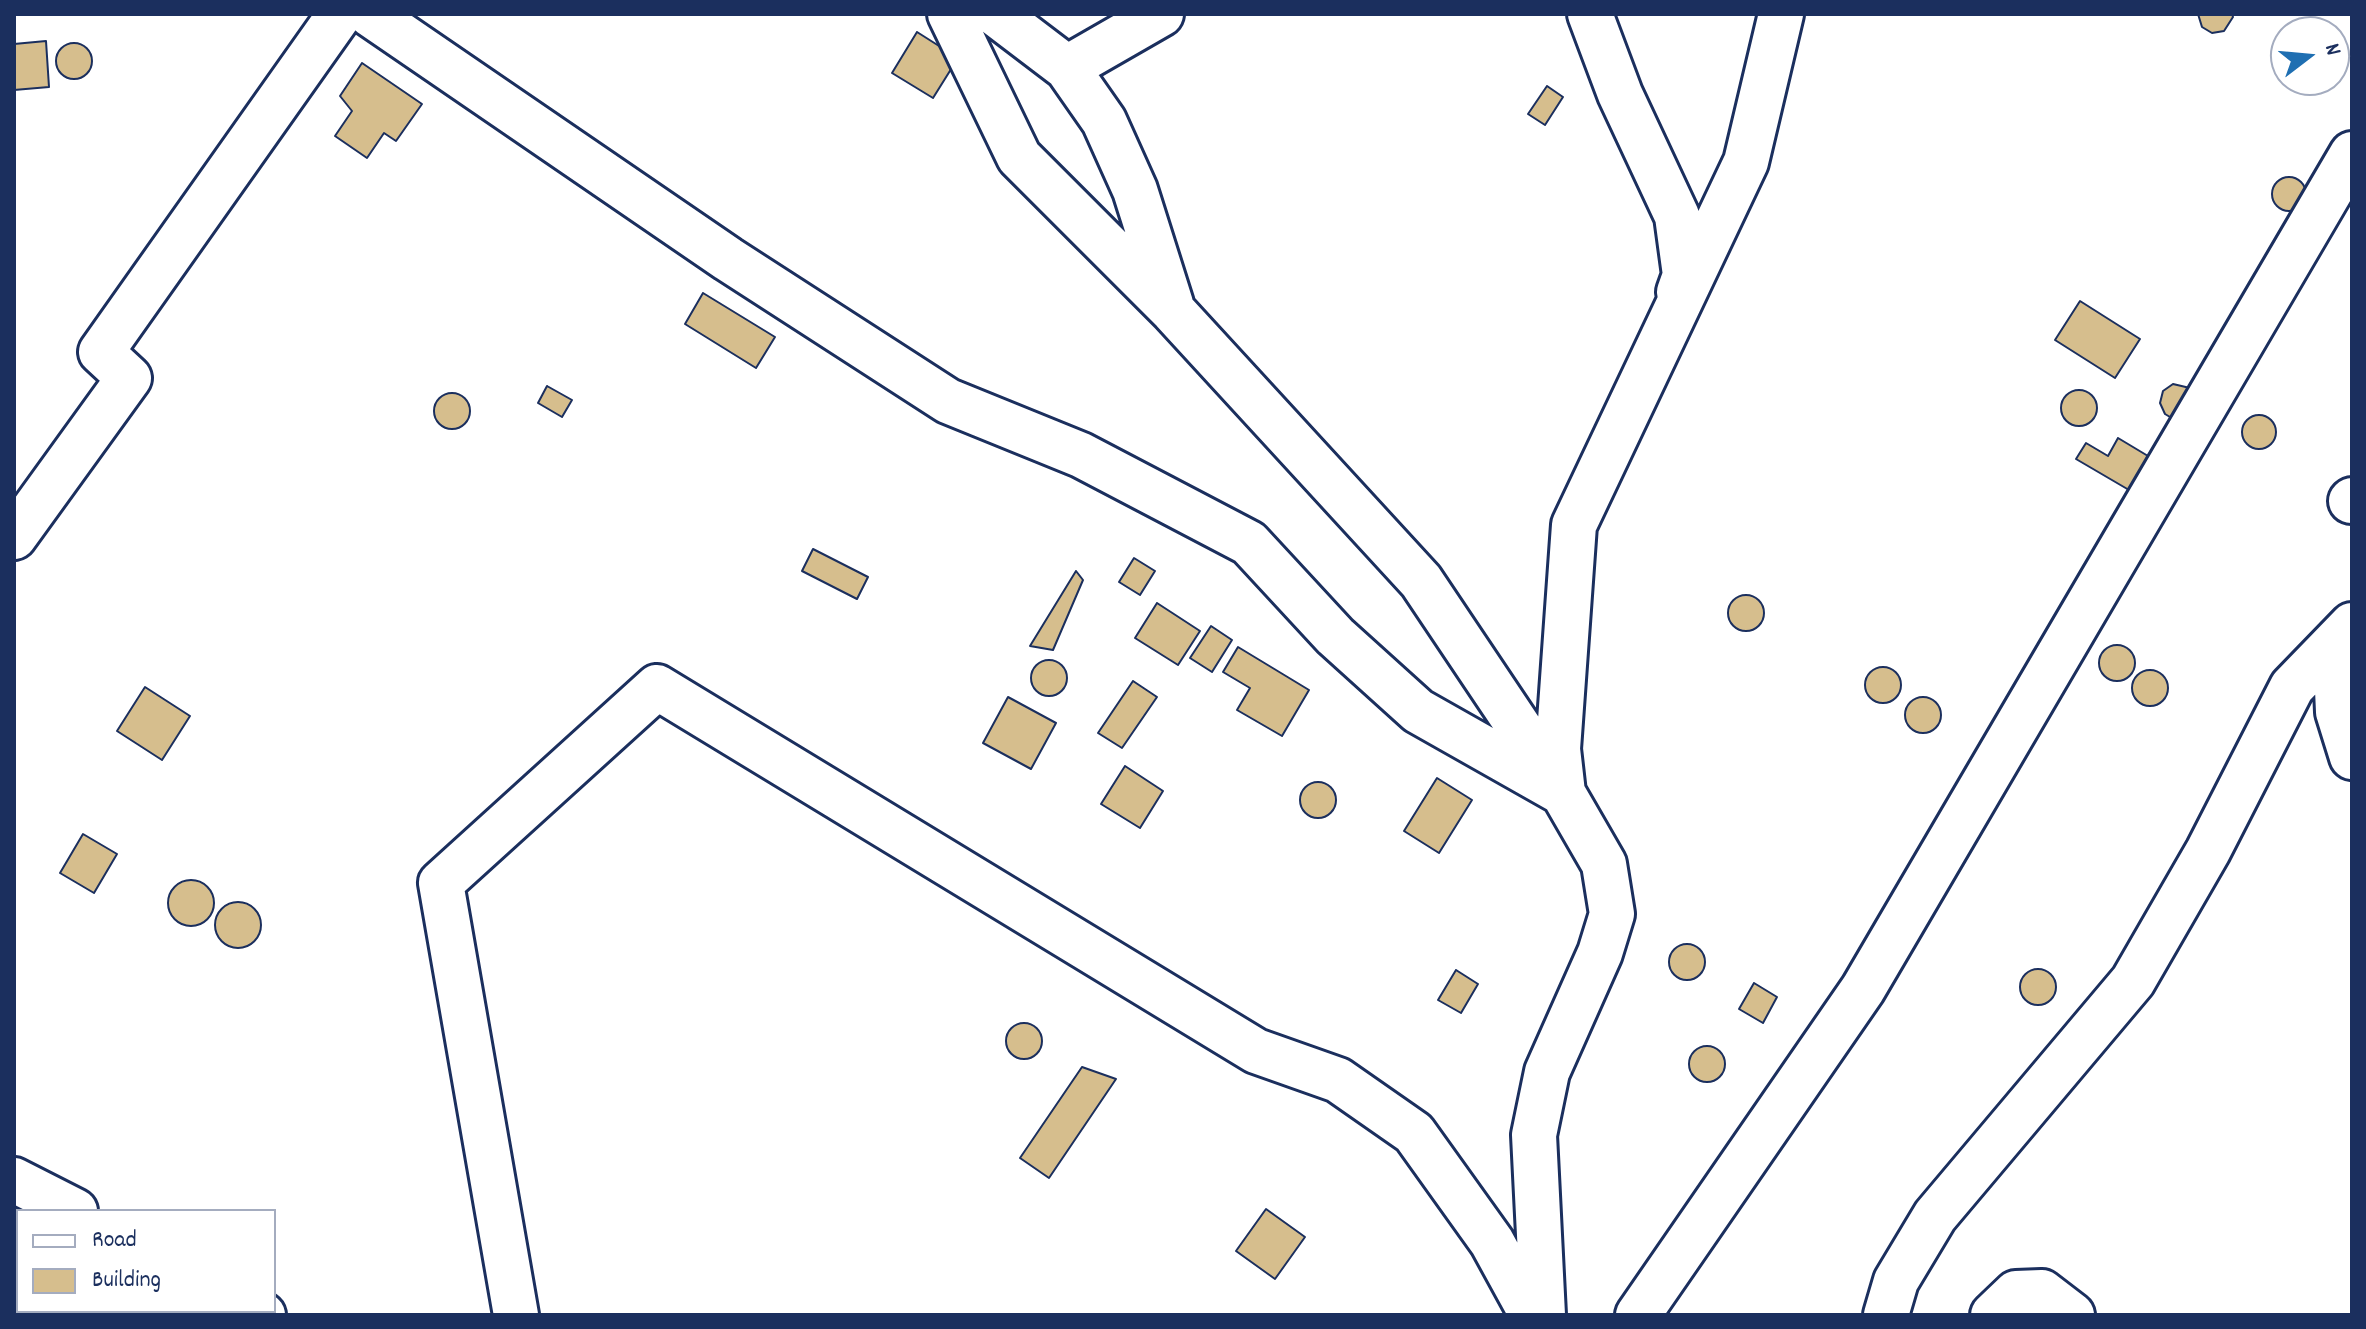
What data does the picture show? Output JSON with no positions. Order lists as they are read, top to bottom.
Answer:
{
  "legend": ["Road", "Building"],
  "north": "right"
}
